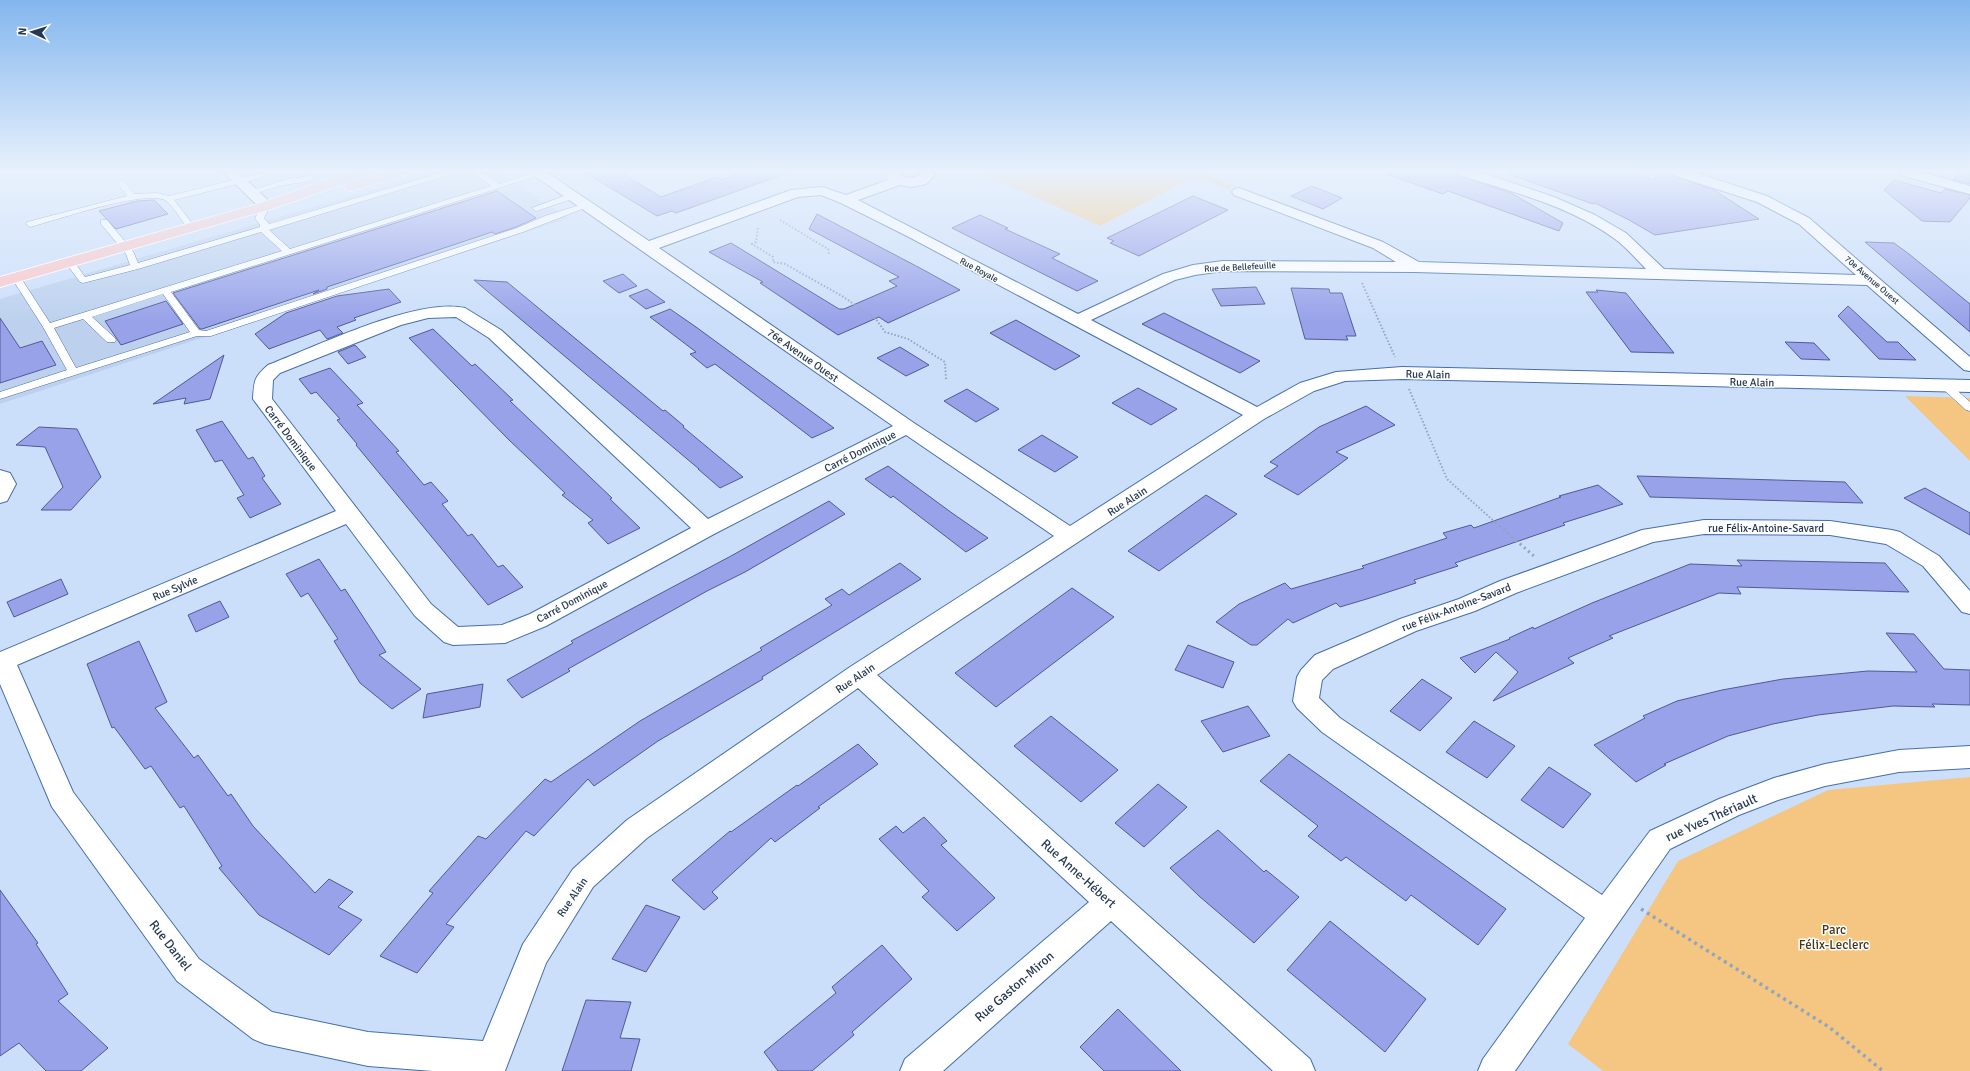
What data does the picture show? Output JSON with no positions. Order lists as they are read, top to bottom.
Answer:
{
  "streets": {
    "street": [
      "Rue de Bellefeuille",
      "Rue Royale",
      "70e Avenue Ouest",
      "76e Avenue Ouest",
      "Rue Alain",
      "Carré Dominique",
      "rue Félix-Antoine-Savard",
      "Rue Sylvie",
      "rue Yves Thériault",
      "Rue Anne-Hébert",
      "Rue Daniel",
      "Rue Gaston-Miron"
    ]
  },
  "crossings": [
    ["Rue de Bellefeuille", "Rue Royale"],
    ["Rue de Bellefeuille", "70e Avenue Ouest"],
    ["Rue Royale", "76e Avenue Ouest"],
    ["Rue Royale", "Rue Alain"],
    ["76e Avenue Ouest", "Rue Alain"],
    ["76e Avenue Ouest", "Carré Dominique"],
    ["Rue Alain", "Rue Anne-Hébert"],
    ["Rue Alain", "Rue Daniel"],
    ["Carré Dominique", "Rue Sylvie"],
    ["rue Félix-Antoine-Savard", "rue Yves Thériault"],
    ["Rue Sylvie", "Rue Daniel"],
    ["Rue Anne-Hébert", "Rue Gaston-Miron"]
  ],
  "parks": ["Parc Félix-Leclerc"],
  "north": "left"
}
